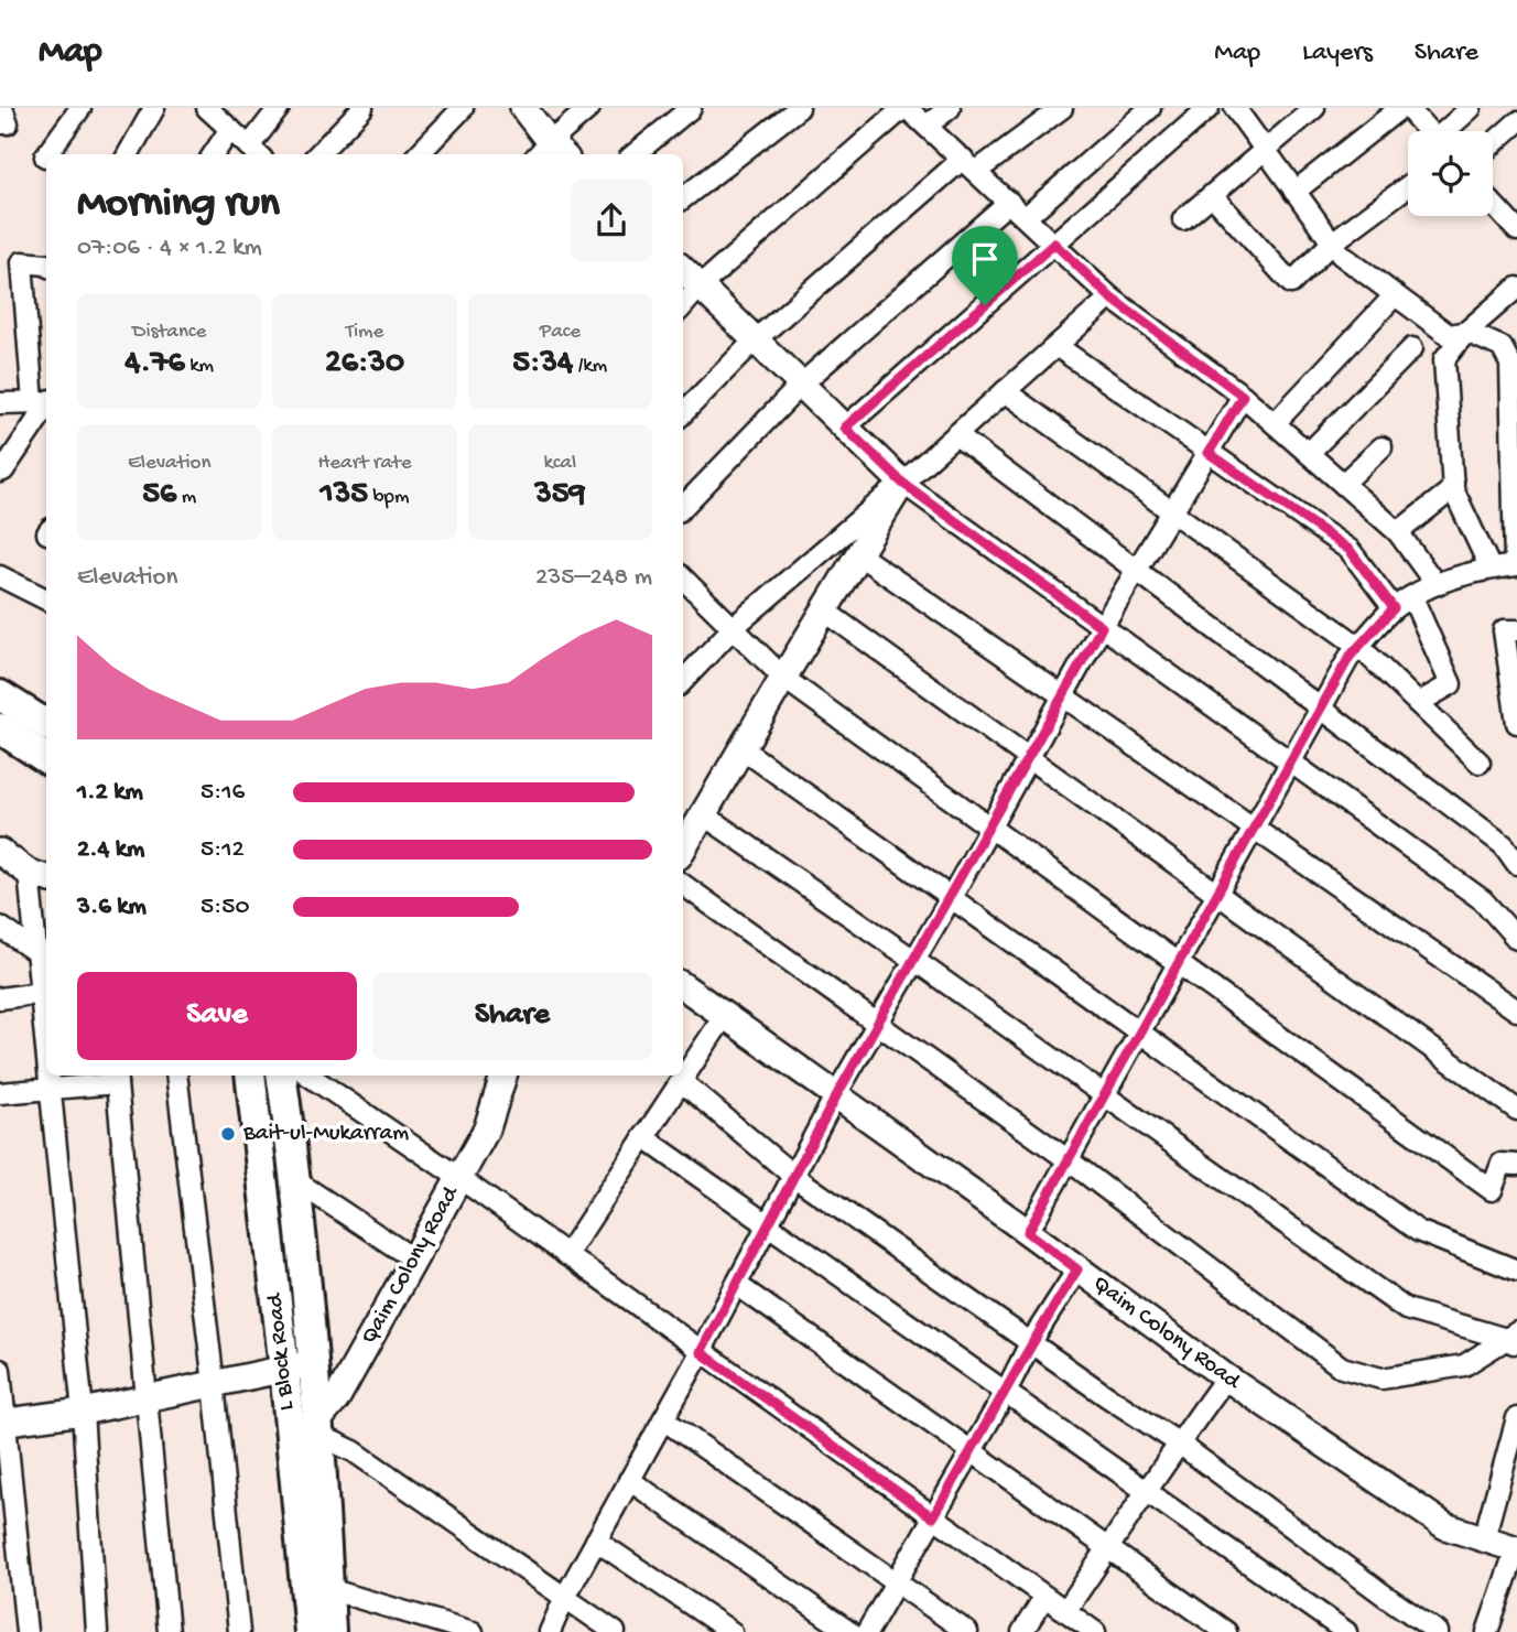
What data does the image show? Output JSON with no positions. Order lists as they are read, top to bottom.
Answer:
{
  "streets": {
    "main road": ["L Block Road"],
    "street": ["Qaim Colony Road"]
  },
  "crossings": [
    ["Qaim Colony Road", "L Block Road"]
  ],
  "places": ["Bait-ul-Mukarram"],
  "page": {
    "header": "Map",
    "nav": ["Map", "Layers", "Share"],
    "heading": ["Morning run", "07:06 · 4 × 1.2 km"],
    "stats": [
      ["Distance", "4.76 km"],
      ["Time", "26:30"],
      ["Pace", "5:34 /km"],
      ["Elevation", "56 m"],
      ["Heart rate", "135 bpm"],
      ["kcal", "359"]
    ],
    "chart": ["Elevation", "235–248 m"],
    "list": [
      {
        "name": "1.2 km",
        "note": "5:16"
      },
      {
        "name": "2.4 km",
        "note": "5:12"
      },
      {
        "name": "3.6 km",
        "note": "5:50"
      }
    ],
    "buttons": ["Save", "Share"]
  }
}
